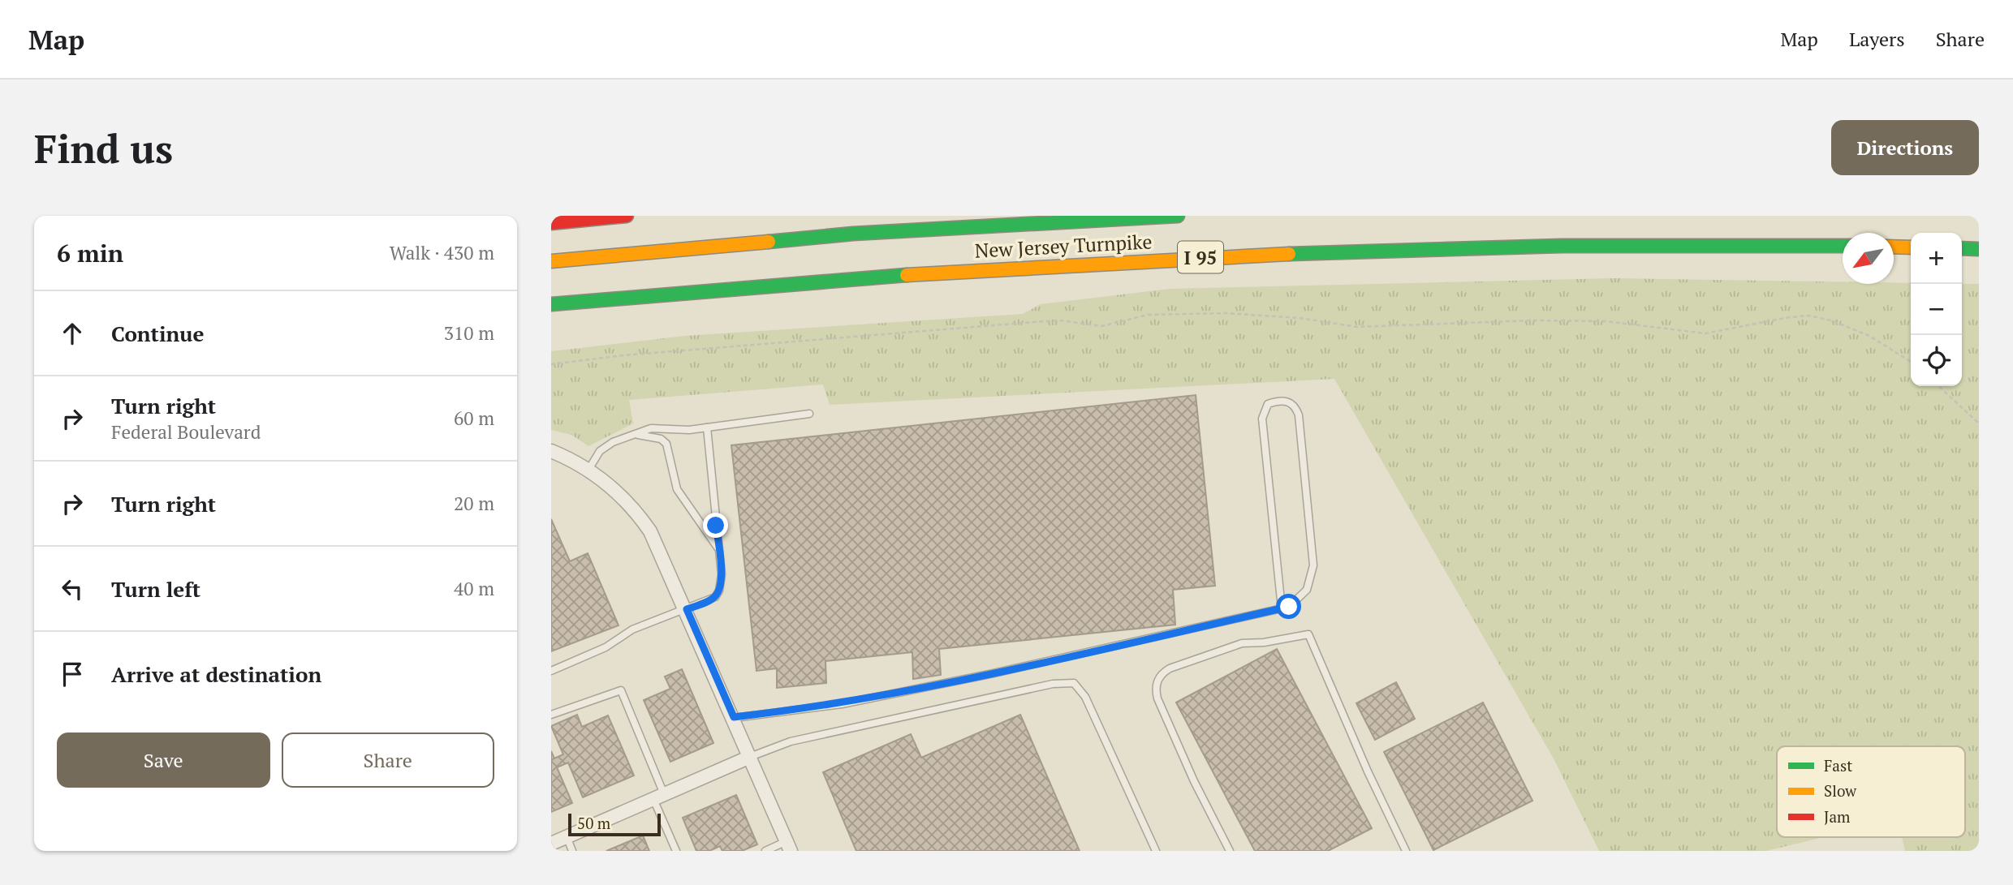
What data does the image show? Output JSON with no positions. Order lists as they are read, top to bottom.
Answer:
{
  "streets": {
    "highway": ["New Jersey Turnpike", "I 95"]
  },
  "legend": ["Fast", "Slow", "Jam"],
  "scale_bar": "50 m",
  "north": "bottom left",
  "page": {
    "header": "Map",
    "nav": ["Map", "Layers", "Share"],
    "buttons": [
      "Directions",
      ["Save", "Share"]
    ],
    "title": "Find us",
    "heading": ["6 min", "Walk · 430 m"],
    "map_buttons": ["+", "−"],
    "list": [
      ["Continue", "310 m"],
      ["Turn right", "Federal Boulevard", "60 m"],
      ["Turn right", "20 m"],
      ["Turn left", "40 m"],
      "Arrive at destination"
    ],
    "scale": "50 m"
  }
}
